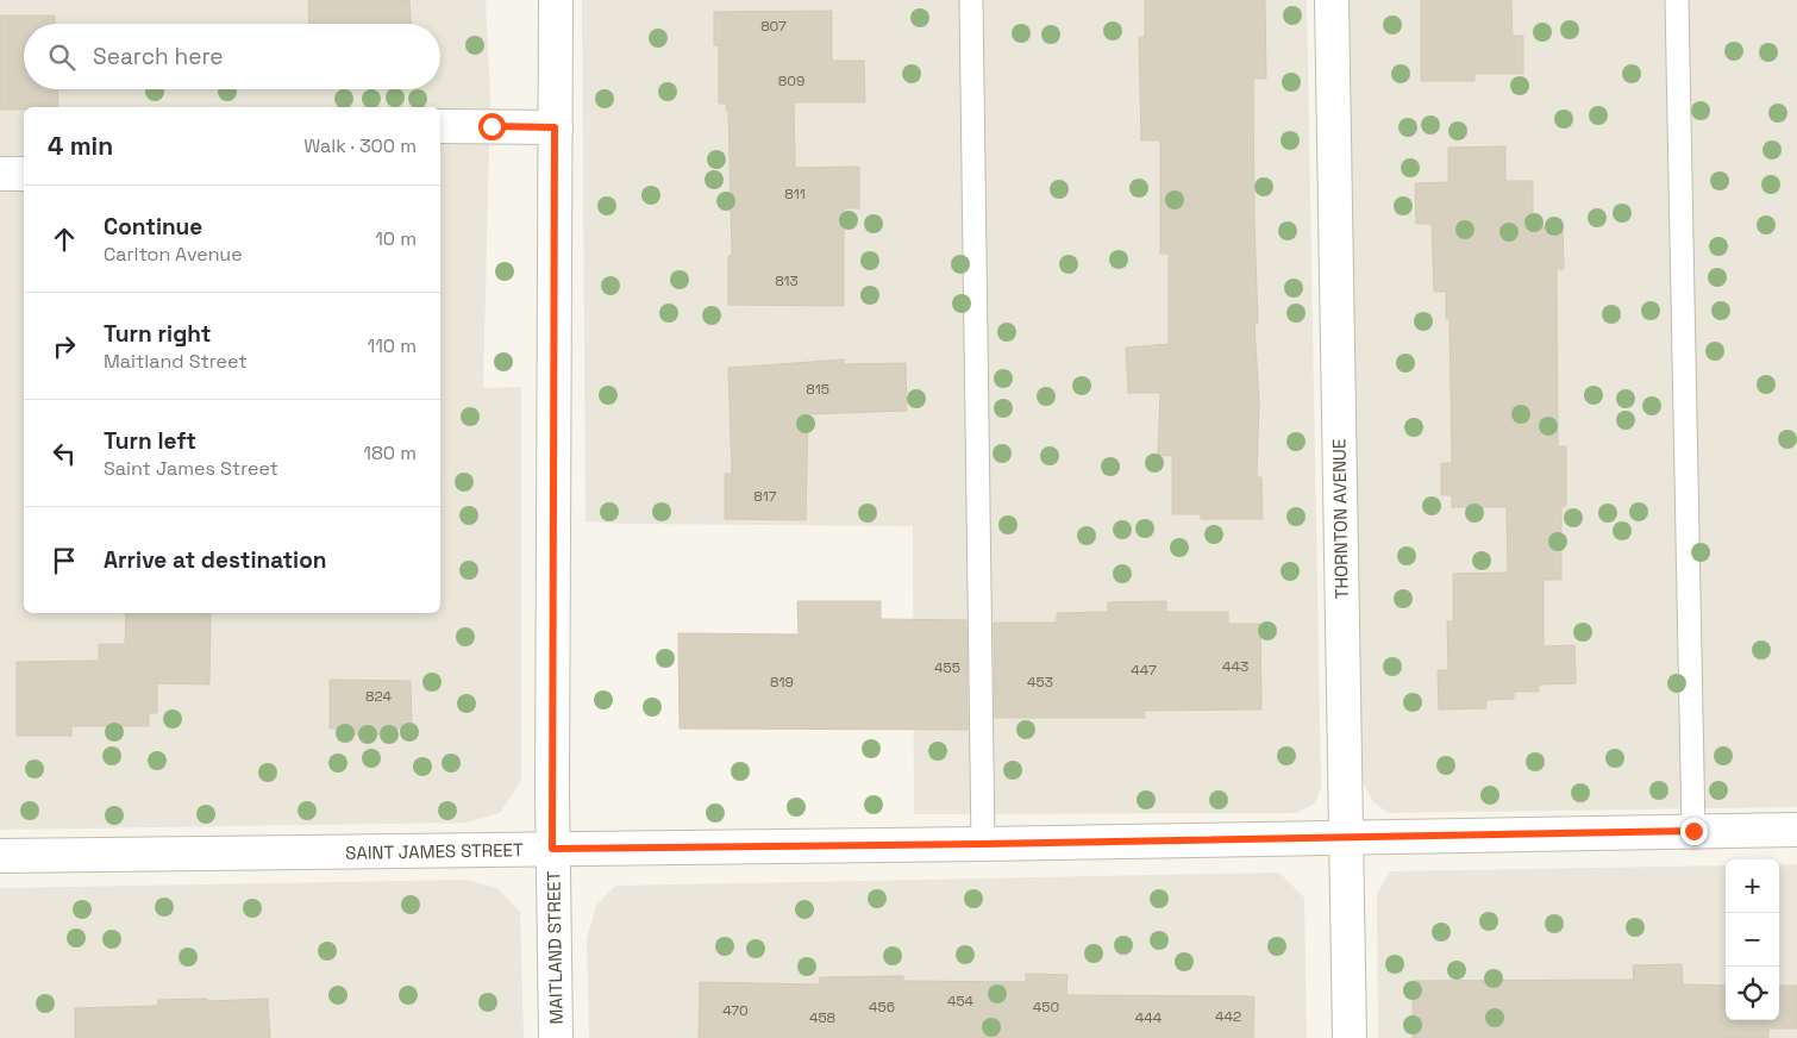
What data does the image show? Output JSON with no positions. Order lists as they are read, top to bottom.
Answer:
{
  "streets": {
    "street": ["THORNTON AVENUE", "SAINT JAMES STREET", "MAITLAND STREET"]
  },
  "crossings": [
    ["THORNTON AVENUE", "SAINT JAMES STREET"],
    ["SAINT JAMES STREET", "MAITLAND STREET"]
  ],
  "house_numbers": [
    "807",
    "809",
    "811",
    "813",
    "815",
    "817",
    "443",
    "455",
    "447",
    "819",
    "453",
    "824",
    "454",
    "456",
    "450",
    "470",
    "442",
    "458",
    "444"
  ],
  "page": {
    "search": "Search here",
    "heading": ["4 min", "Walk · 300 m"],
    "list": [
      ["Continue", "Carlton Avenue", "10 m"],
      ["Turn right", "Maitland Street", "110 m"],
      ["Turn left", "Saint James Street", "180 m"],
      "Arrive at destination"
    ],
    "map_buttons": ["+", "−"]
  }
}
